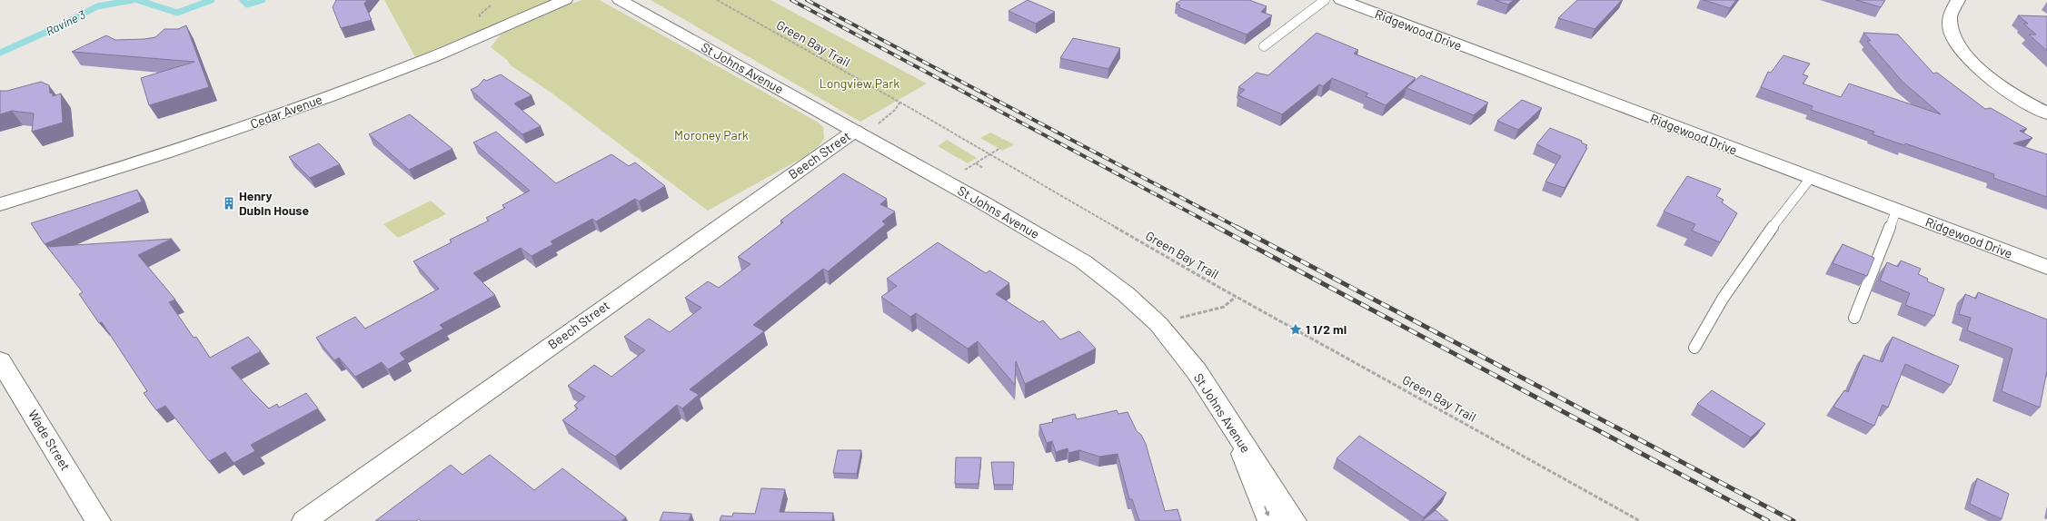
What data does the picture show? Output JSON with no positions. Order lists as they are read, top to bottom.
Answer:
{
  "streets": {
    "street": [
      "Ridgewood Drive",
      "St Johns Avenue",
      "Cedar Avenue",
      "Beech Street",
      "Wade Street"
    ],
    "path": ["Green Bay Trail"]
  },
  "crossings": [
    ["St Johns Avenue", "Beech Street"]
  ],
  "water": ["Ravine 3"],
  "parks": ["Longview Park", "Moroney Park"],
  "places": {
    "building": ["Henry Dubin House"],
    "place": ["1 1/2 mi"]
  }
}
